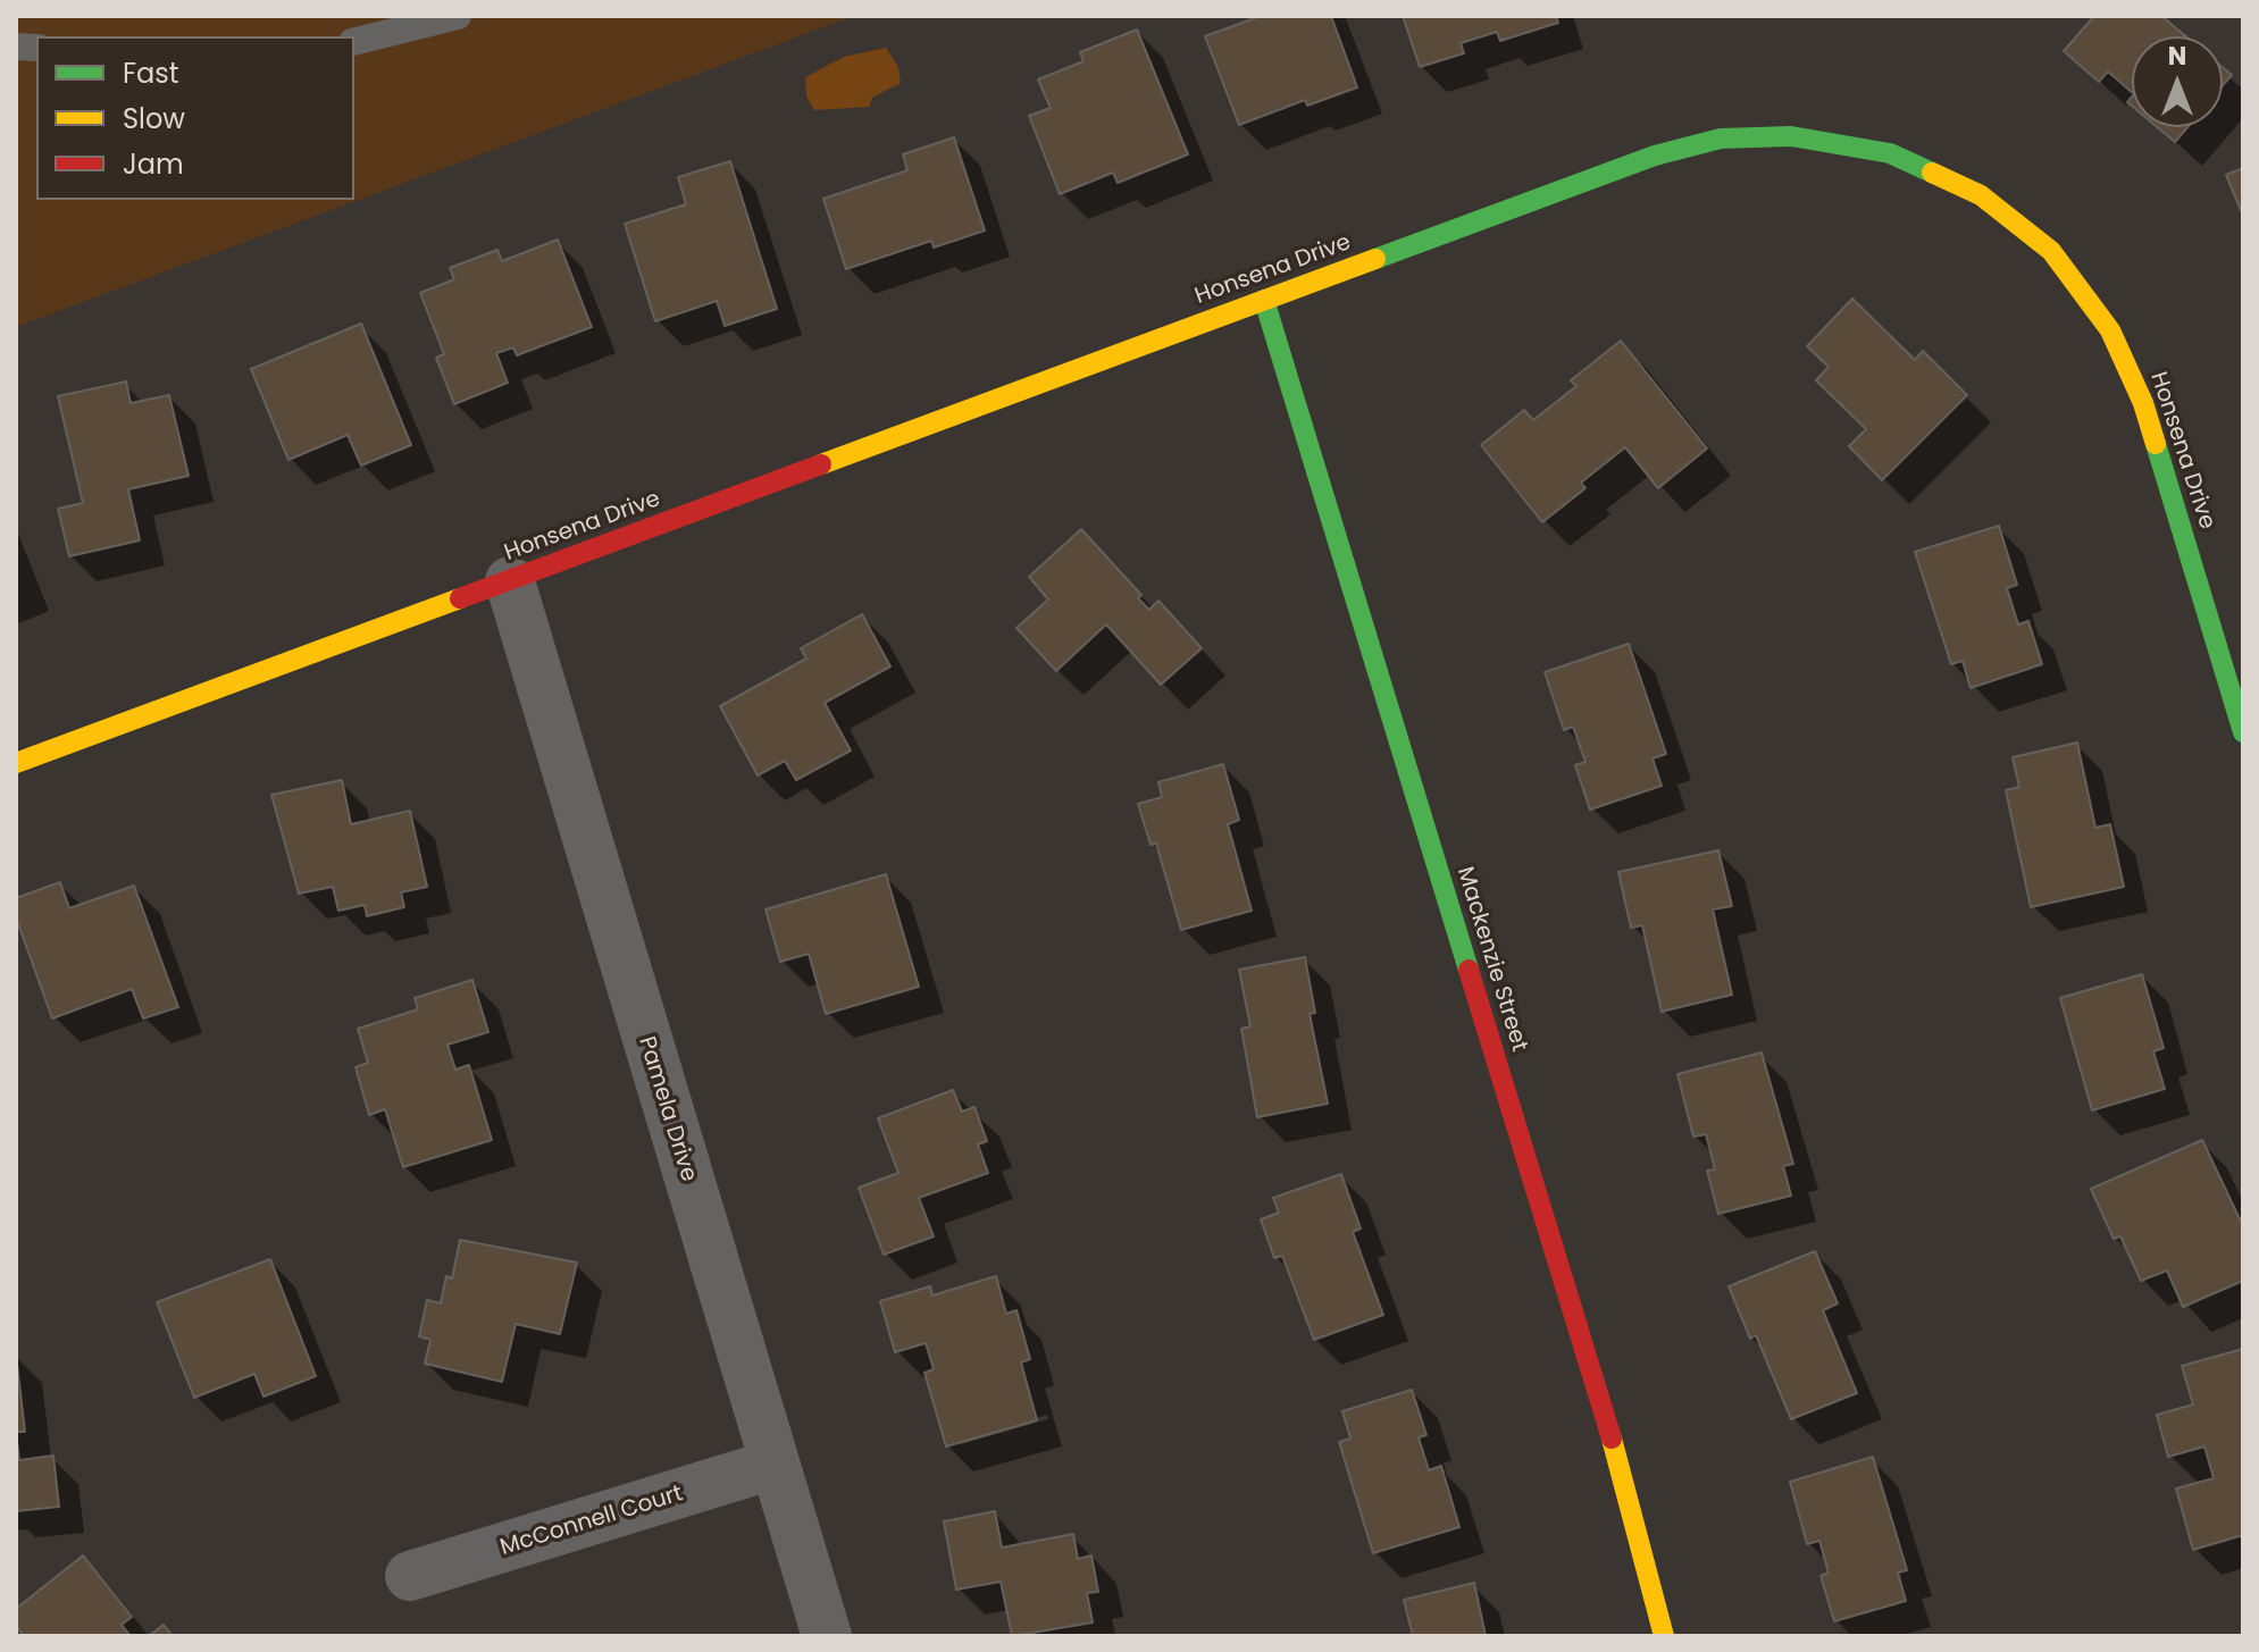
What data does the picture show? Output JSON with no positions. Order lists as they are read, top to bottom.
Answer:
{
  "streets": {
    "street": [
      "Honsena Drive",
      "Mackenzie Street",
      "Pamela Drive",
      "McConnell Court"
    ]
  },
  "crossings": [
    ["Honsena Drive", "Mackenzie Street"],
    ["Honsena Drive", "Pamela Drive"],
    ["Pamela Drive", "McConnell Court"]
  ],
  "legend": ["Fast", "Slow", "Jam"],
  "north": "top"
}
